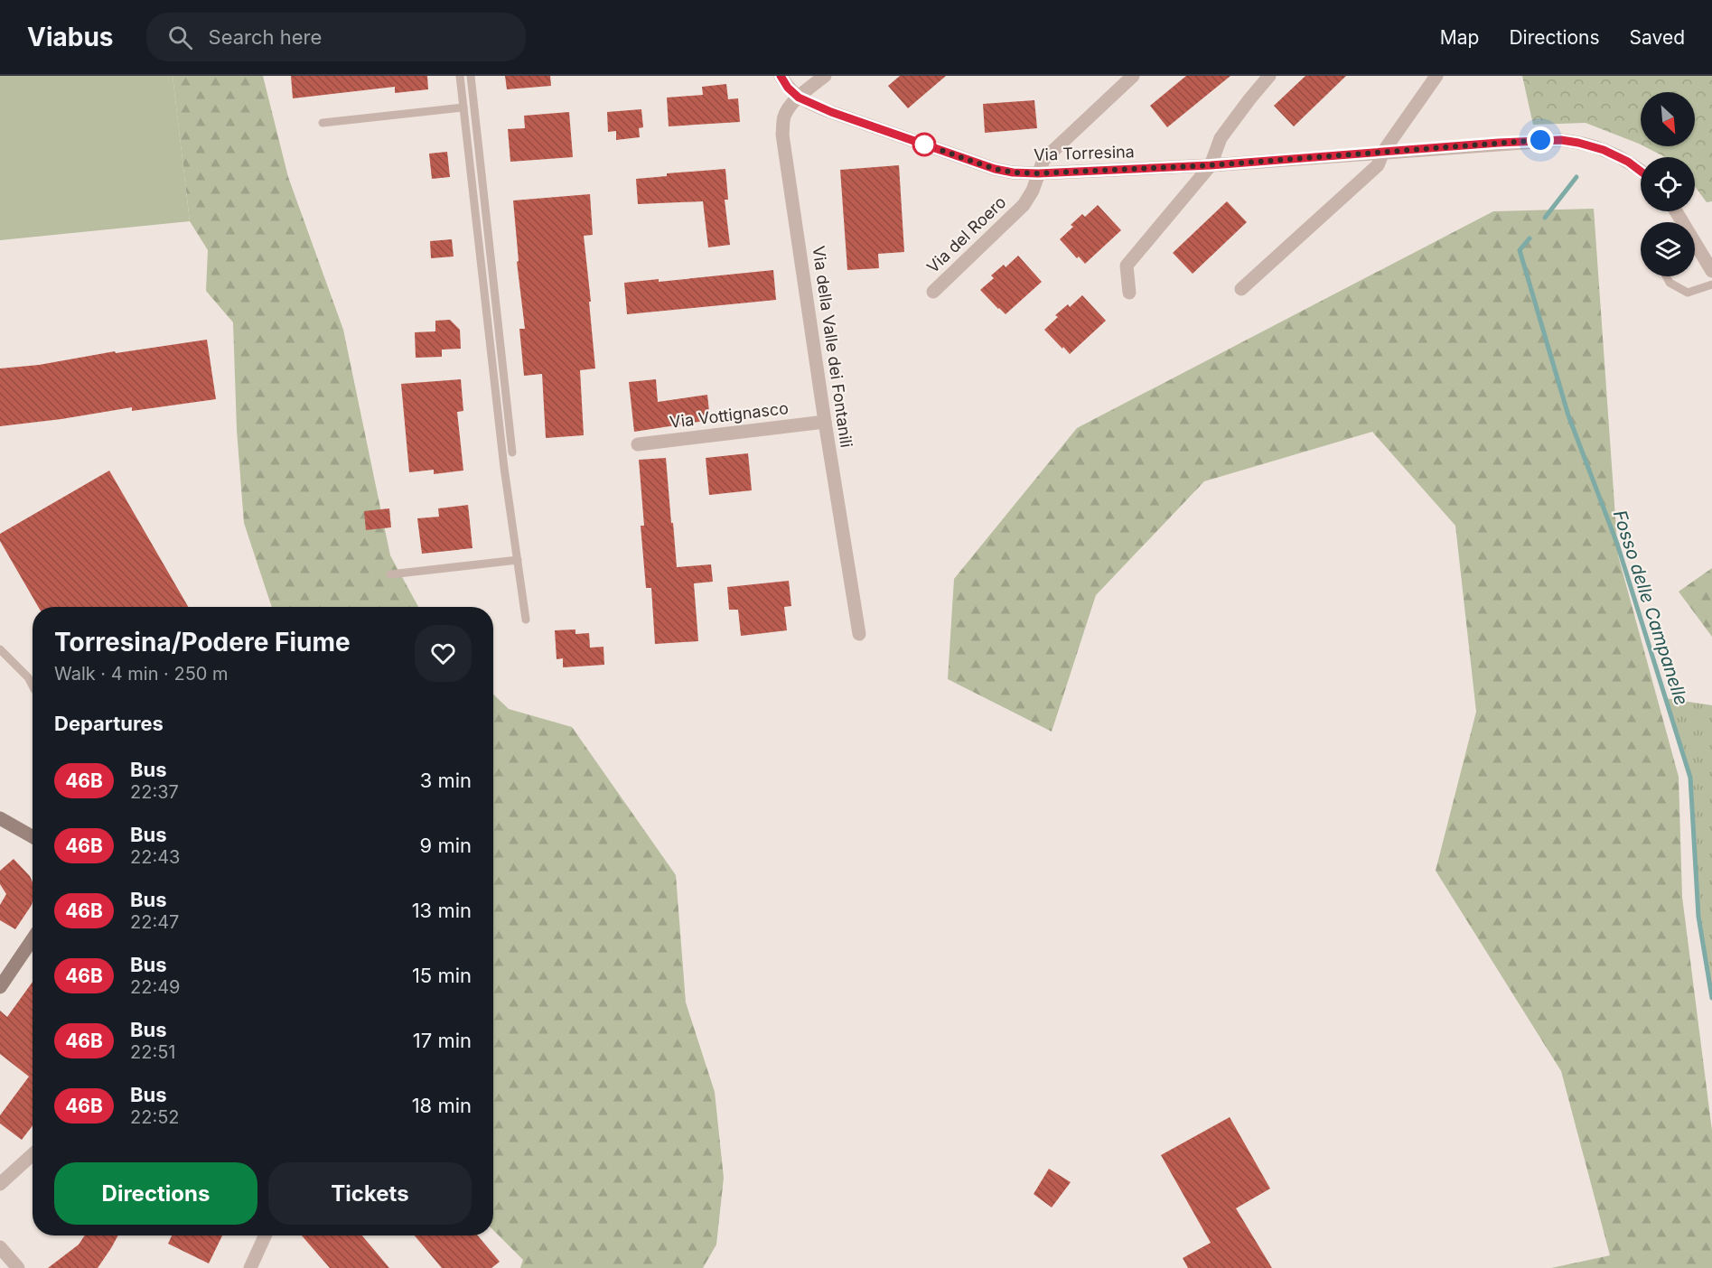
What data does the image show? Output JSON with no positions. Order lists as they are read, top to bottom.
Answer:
{
  "streets": {
    "street": [
      "Via Torresina",
      "Via del Roero",
      "Via della Valle dei Fontanili",
      "Via Vottignasco"
    ]
  },
  "crossings": [
    ["Via Torresina", "Via del Roero"],
    ["Via Torresina", "Via della Valle dei Fontanili"],
    ["Via della Valle dei Fontanili", "Via Vottignasco"]
  ],
  "water": ["Fosso delle Campanelle"],
  "lines": ["bus line 46B"],
  "north": "bottom right",
  "page": {
    "header": "Viabus",
    "search": "Search here",
    "nav": ["Map", "Directions", "Saved"],
    "heading": [
      ["Torresina/Podere Fiume", "Walk · 4 min · 250 m"],
      "Departures"
    ],
    "list": [
      {
        "mark": "46B",
        "name": "Bus",
        "note": "22:37",
        "value": "3 min"
      },
      {
        "mark": "46B",
        "name": "Bus",
        "note": "22:43",
        "value": "9 min"
      },
      {
        "mark": "46B",
        "name": "Bus",
        "note": "22:47",
        "value": "13 min"
      },
      {
        "mark": "46B",
        "name": "Bus",
        "note": "22:49",
        "value": "15 min"
      },
      {
        "mark": "46B",
        "name": "Bus",
        "note": "22:51",
        "value": "17 min"
      },
      {
        "mark": "46B",
        "name": "Bus",
        "note": "22:52",
        "value": "18 min"
      }
    ],
    "buttons": ["Directions", "Tickets"]
  }
}
